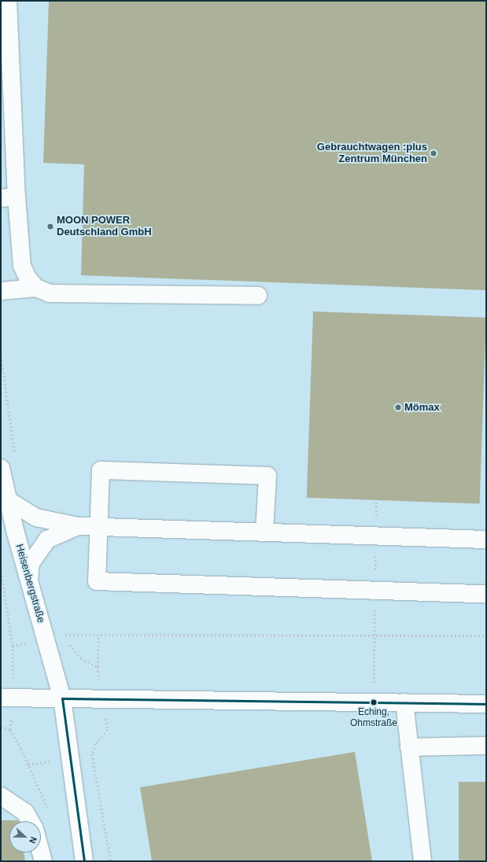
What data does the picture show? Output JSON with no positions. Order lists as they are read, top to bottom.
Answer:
{
  "streets": {
    "street": ["Heisenbergstraße"]
  },
  "places": [
    "Gebrauchtwagen :plus Zentrum München",
    "MOON POWER Deutschland GmbH",
    "Mömax",
    "Eching, Ohmstraße"
  ],
  "north": "right"
}
